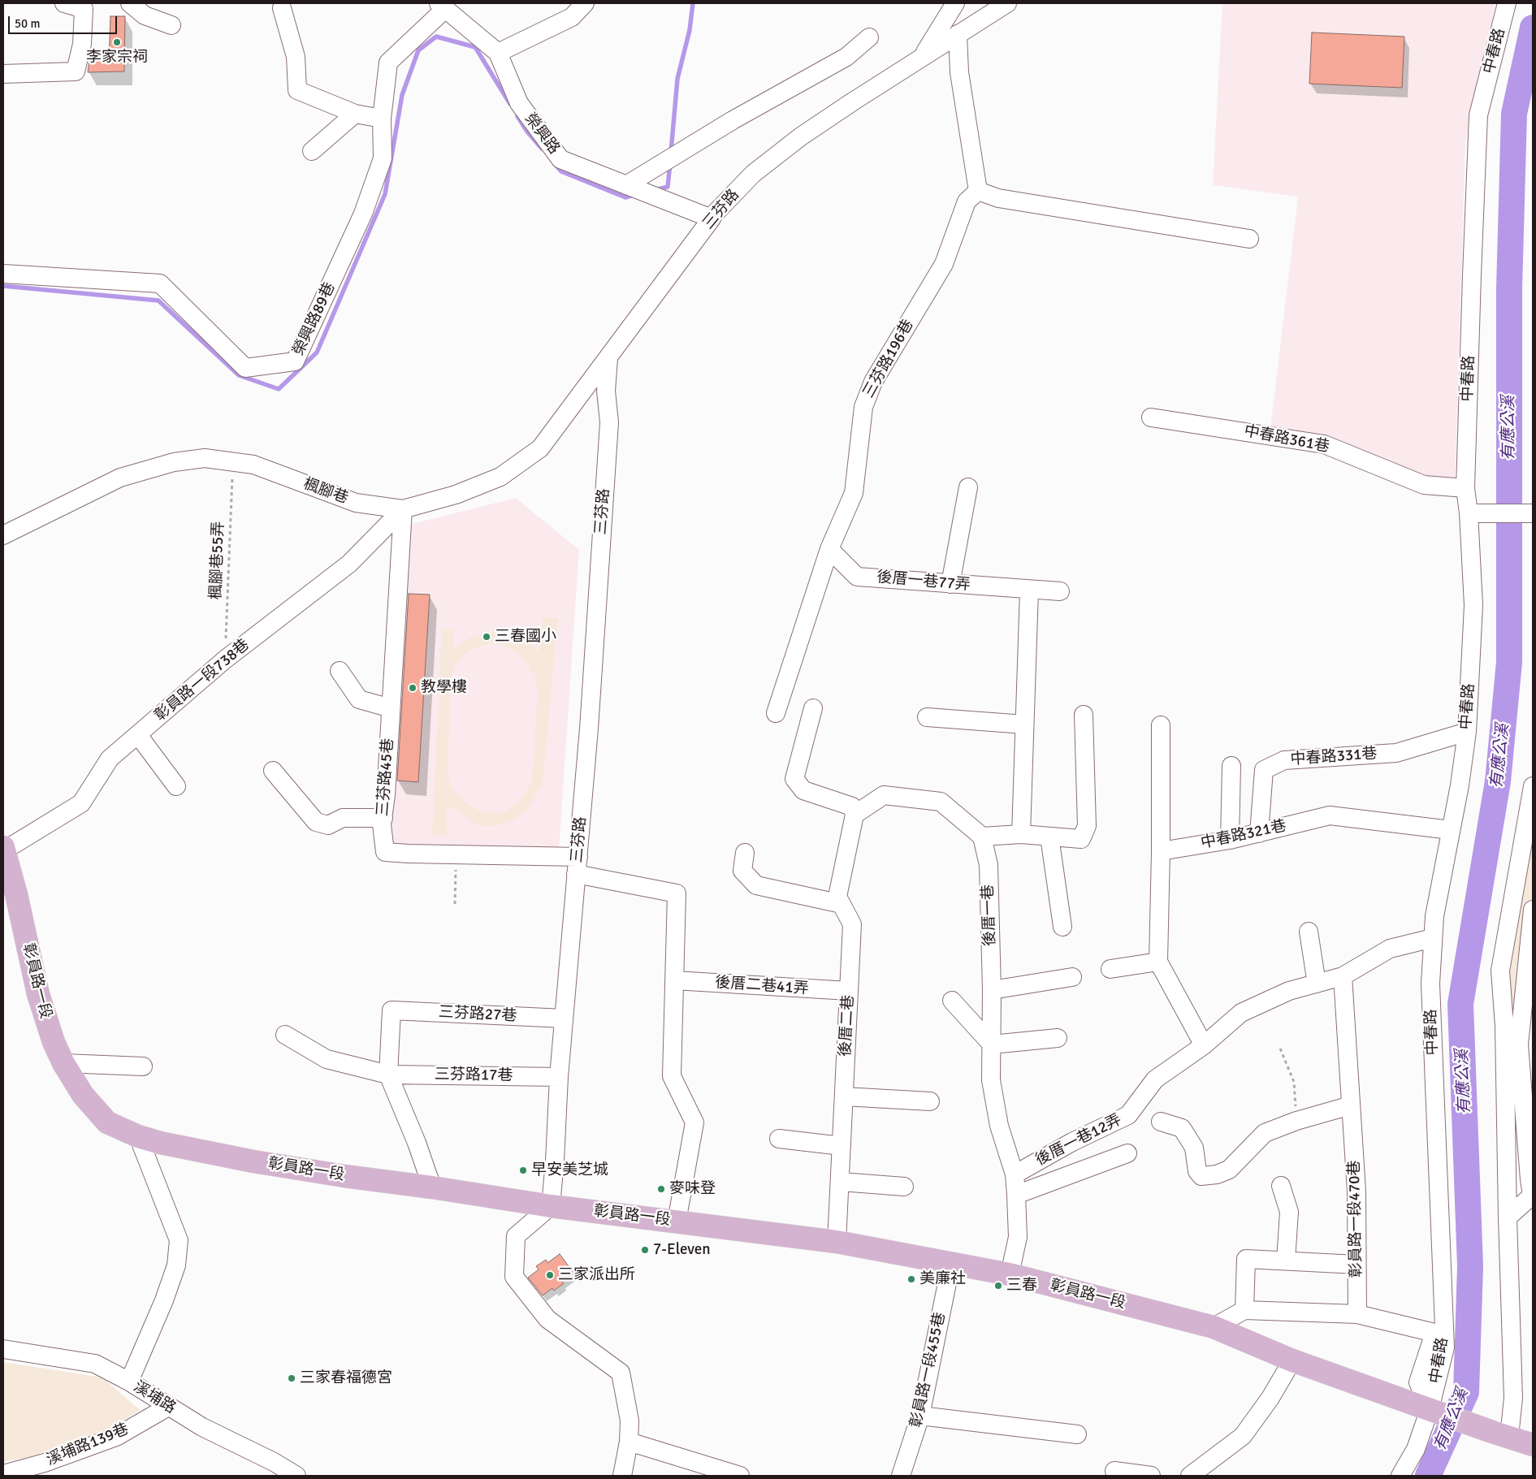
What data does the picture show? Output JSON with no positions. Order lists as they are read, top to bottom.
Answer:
{
  "streets": {
    "main road": ["彰員路一段"],
    "street": [
      "中春路",
      "榮興路",
      "三芬路",
      "榮興路89巷",
      "三芬路196巷",
      "中春路361巷",
      "楓腳巷",
      "後厝一巷77弄",
      "彰員路一段738巷",
      "中春路331巷",
      "三芬路45巷",
      "中春路321巷",
      "後厝一巷",
      "後厝二巷41弄",
      "三芬路27巷",
      "後厝二巷",
      "三芬路17巷",
      "後厝一巷12弄",
      "彰員路一段470巷",
      "彰員路一段455巷",
      "溪埔路",
      "溪埔路139巷"
    ],
    "path": ["楓腳巷55弄"]
  },
  "crossings": [
    ["中春路", "中春路361巷"],
    ["中春路", "中春路331巷"],
    ["中春路", "中春路321巷"],
    ["中春路", "彰員路一段"],
    ["中春路", "後厝一巷12弄"],
    ["榮興路", "三芬路"],
    ["榮興路", "榮興路89巷"],
    ["三芬路", "楓腳巷"],
    ["三芬路", "三芬路45巷"],
    ["三芬路", "彰員路一段"],
    ["三芬路", "三芬路27巷"],
    ["三芬路", "三芬路17巷"],
    ["三芬路196巷", "後厝一巷77弄"],
    ["楓腳巷", "楓腳巷55弄"],
    ["楓腳巷", "彰員路一段738巷"],
    ["楓腳巷", "三芬路45巷"],
    ["楓腳巷55弄", "彰員路一段738巷"],
    ["彰員路一段738巷", "三芬路45巷"],
    ["彰員路一段738巷", "彰員路一段"],
    ["中春路331巷", "中春路321巷"],
    ["三芬路45巷", "後厝二巷41弄"],
    ["後厝一巷", "彰員路一段"],
    ["後厝一巷", "後厝一巷12弄"],
    ["彰員路一段", "後厝二巷"],
    ["彰員路一段", "彰員路一段455巷"],
    ["後厝二巷41弄", "後厝二巷"],
    ["三芬路27巷", "三芬路17巷"],
    ["後厝一巷12弄", "彰員路一段470巷"],
    ["溪埔路", "溪埔路139巷"]
  ],
  "water": ["有應公溪"],
  "places": [
    "李家宗祠",
    "三春國小",
    "教學樓",
    "早安美芝城",
    "麥味登",
    "7-Eleven",
    "三家派出所",
    "美廉社",
    "三春",
    "三家春福德宮"
  ],
  "scale_bar": "50 m"
}
